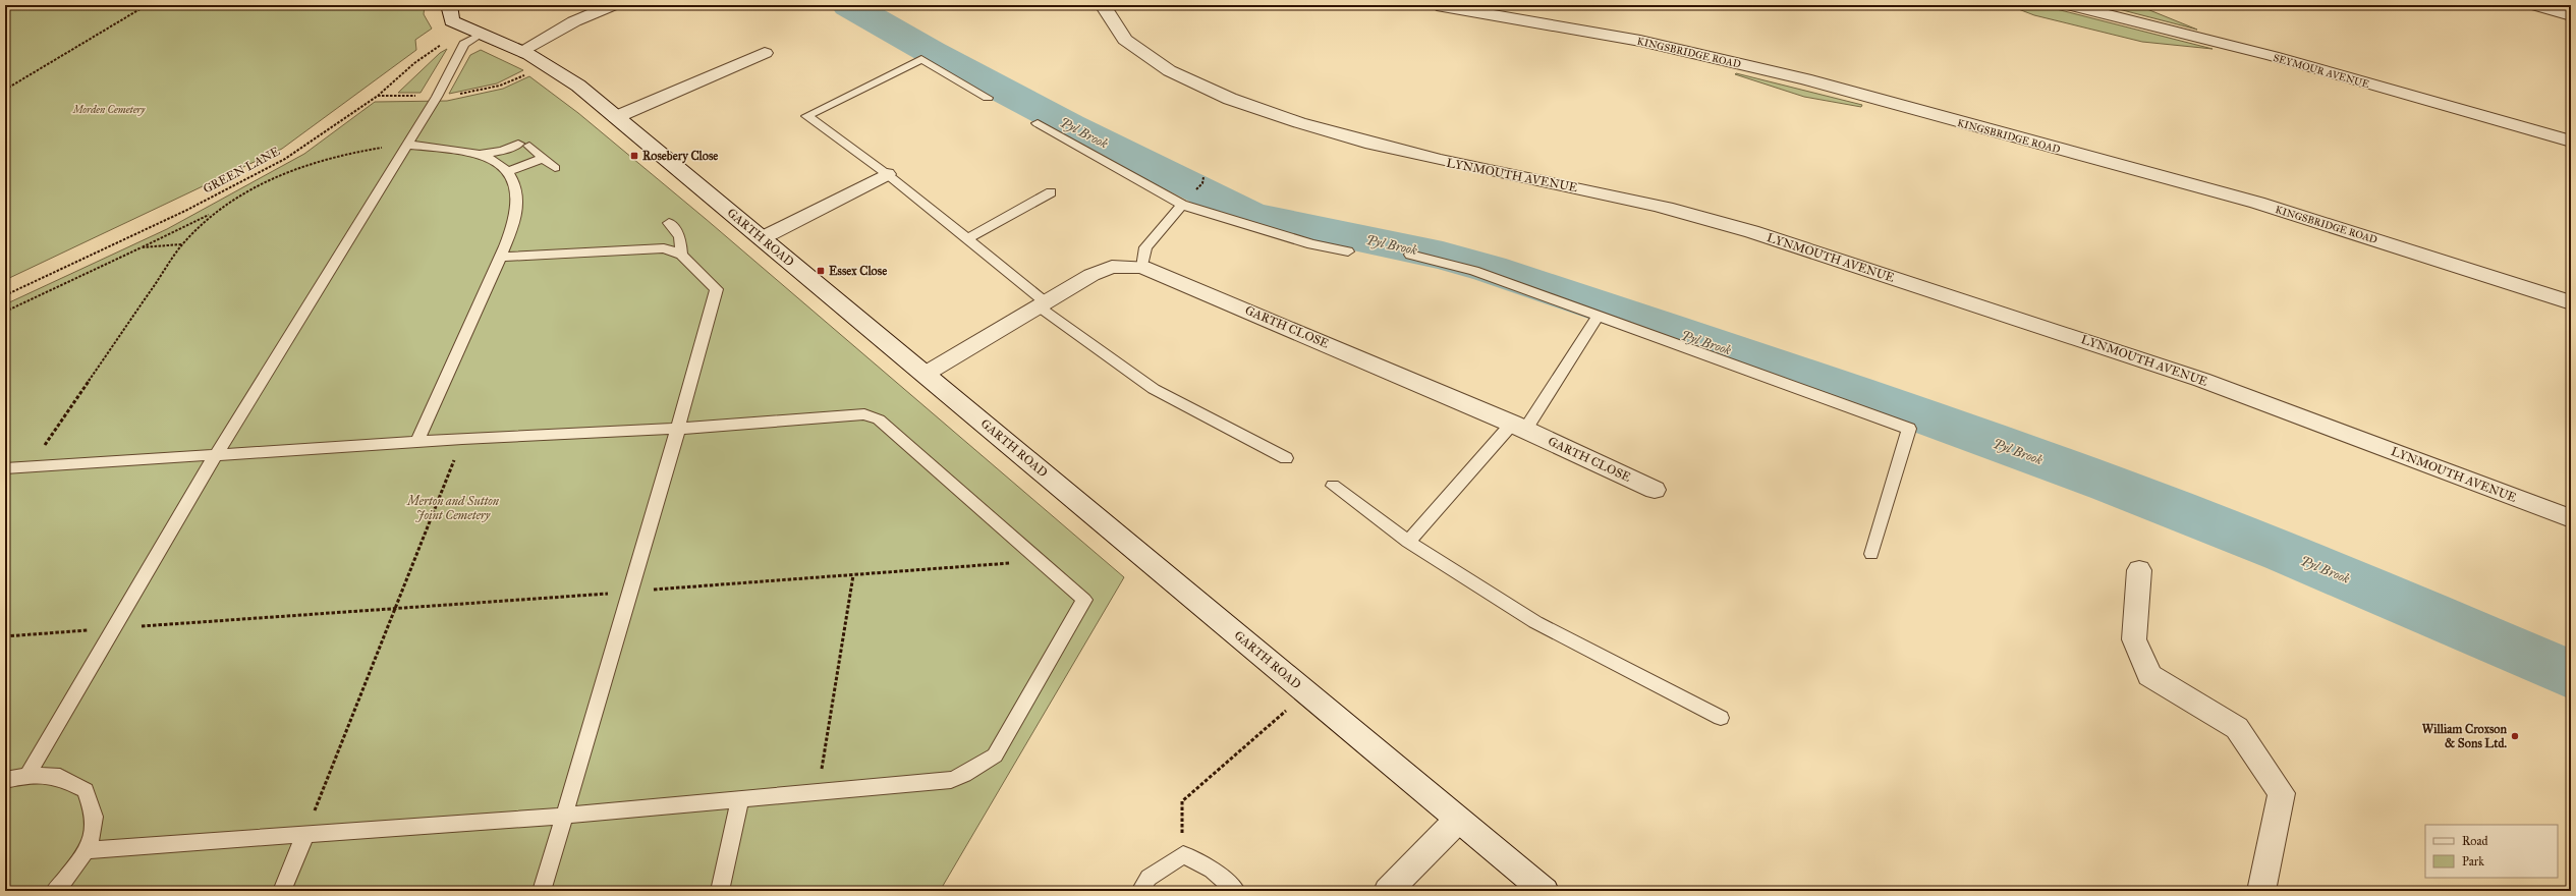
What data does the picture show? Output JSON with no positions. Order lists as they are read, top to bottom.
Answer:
{
  "streets": {
    "street": [
      "KINGSBRIDGE ROAD",
      "SEYMOUR AVENUE",
      "LYNMOUTH AVENUE",
      "GARTH ROAD",
      "GARTH CLOSE"
    ],
    "path": ["GREEN LANE"]
  },
  "crossings": [
    ["GREEN LANE", "GARTH ROAD"],
    ["GARTH ROAD", "GARTH CLOSE"]
  ],
  "water": ["Pyl Brook"],
  "parks": ["Morden Cemetery", "Merton and Sutton Joint Cemetery"],
  "places": {
    "transit": ["Rosebery Close", "Essex Close"],
    "other": ["William Croxson & Sons Ltd."]
  },
  "legend": ["Road", "Park"]
}
